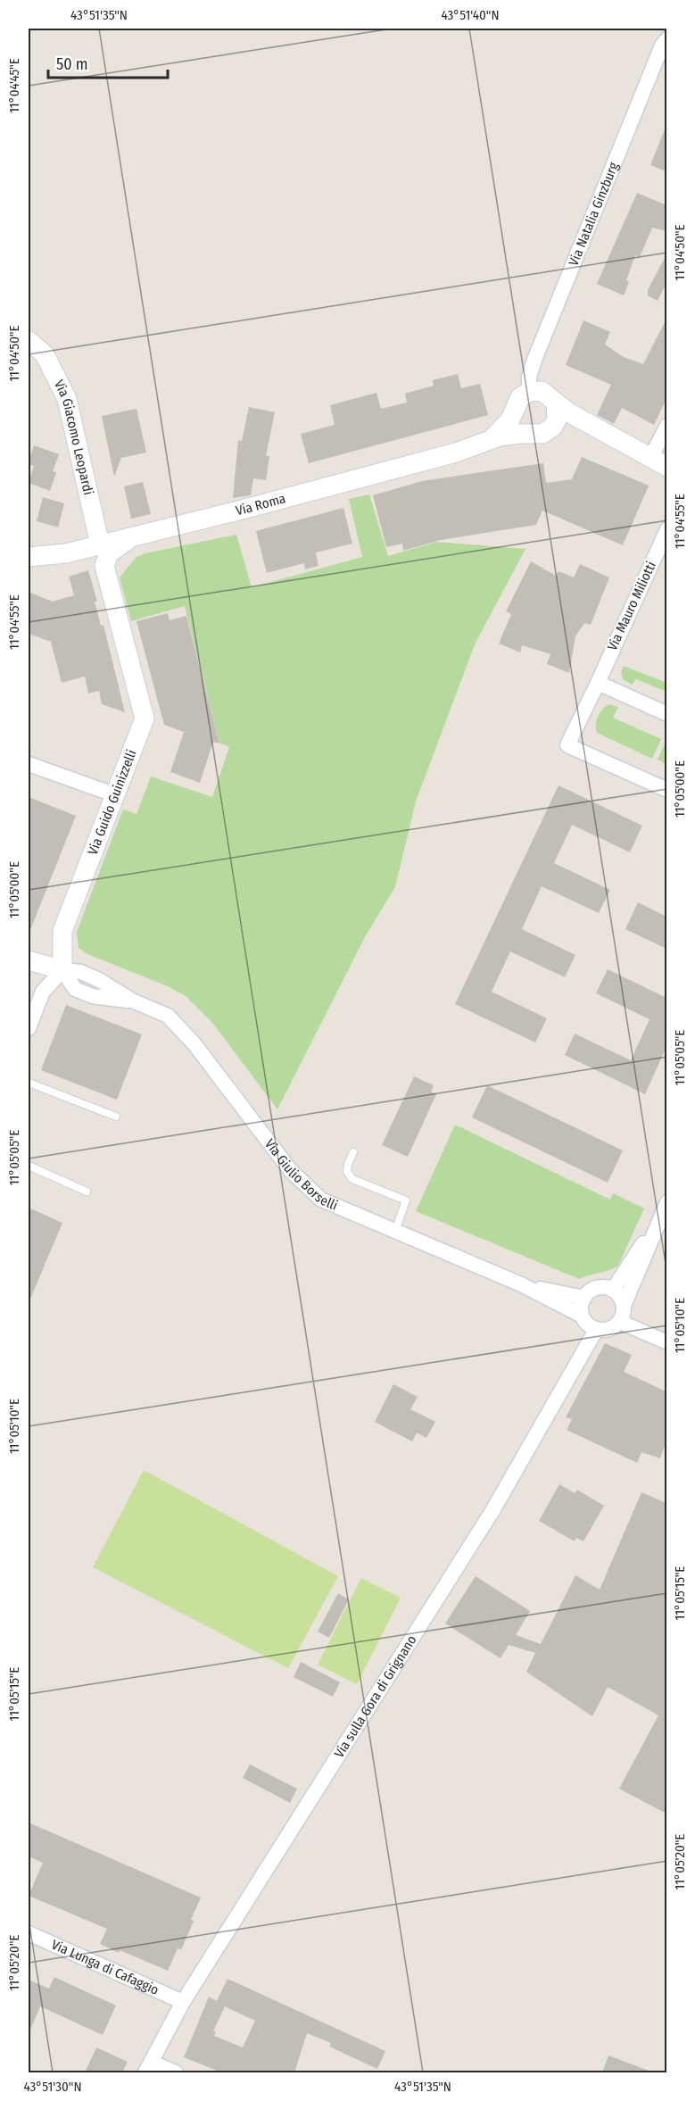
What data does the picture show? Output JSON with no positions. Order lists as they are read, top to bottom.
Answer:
{
  "streets": {
    "street": [
      "Via Natalia Ginzburg",
      "Via Giacomo Leopardi",
      "Via Roma",
      "Via Mauro Miliotti",
      "Via Guido Guinizzelli",
      "Via Giulio Borselli",
      "Via sulla Gora di Grignano",
      "Via Lunga di Cafaggio"
    ]
  },
  "crossings": [
    ["Via Natalia Ginzburg", "Via Roma"],
    ["Via Giacomo Leopardi", "Via Roma"],
    ["Via Guido Guinizzelli", "Via Giulio Borselli"],
    ["Via Giulio Borselli", "Via sulla Gora di Grignano"],
    ["Via sulla Gora di Grignano", "Via Lunga di Cafaggio"]
  ],
  "scale_bar": "50 m",
  "coordinates": [
    "43°51'35\"N",
    "43°51'40\"N",
    "11°04'45\"E",
    "11°04'50\"E",
    "11°04'55\"E",
    "11°05'00\"E",
    "11°05'05\"E",
    "11°05'10\"E",
    "11°05'15\"E",
    "11°05'20\"E",
    "43°51'30\"N"
  ]
}
